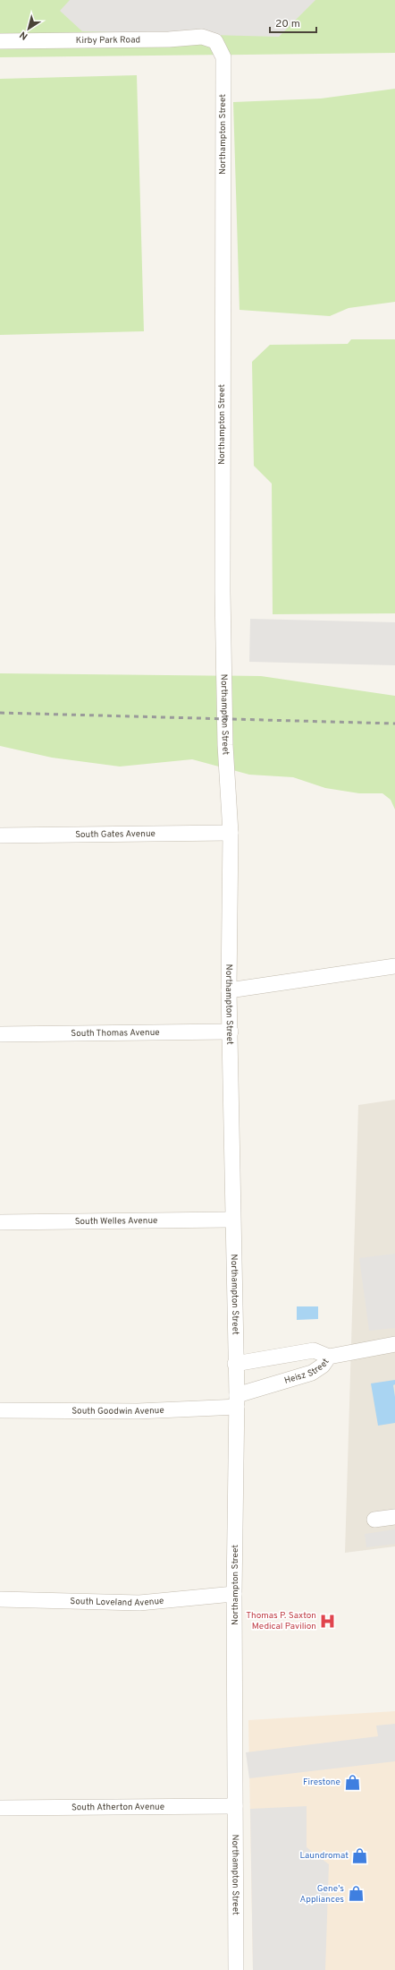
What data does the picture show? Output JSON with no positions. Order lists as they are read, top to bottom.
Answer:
{
  "streets": {
    "street": [
      "Kirby Park Road",
      "Northampton Street",
      "South Gates Avenue",
      "South Thomas Avenue",
      "South Welles Avenue",
      "Heisz Street",
      "South Goodwin Avenue",
      "South Loveland Avenue",
      "South Atherton Avenue"
    ]
  },
  "crossings": [
    ["Kirby Park Road", "Northampton Street"],
    ["Northampton Street", "South Gates Avenue"],
    ["Northampton Street", "South Thomas Avenue"],
    ["Northampton Street", "South Welles Avenue"],
    ["Northampton Street", "Heisz Street"],
    ["Northampton Street", "South Goodwin Avenue"],
    ["Northampton Street", "South Loveland Avenue"],
    ["Northampton Street", "South Atherton Avenue"],
    ["Heisz Street", "South Goodwin Avenue"]
  ],
  "places": {
    "hospital": ["Thomas P. Saxton Medical Pavilion"],
    "shop": ["Firestone", "Laundromat", "Gene's Appliances"]
  },
  "scale_bar": "20 m",
  "north": "bottom left"
}
